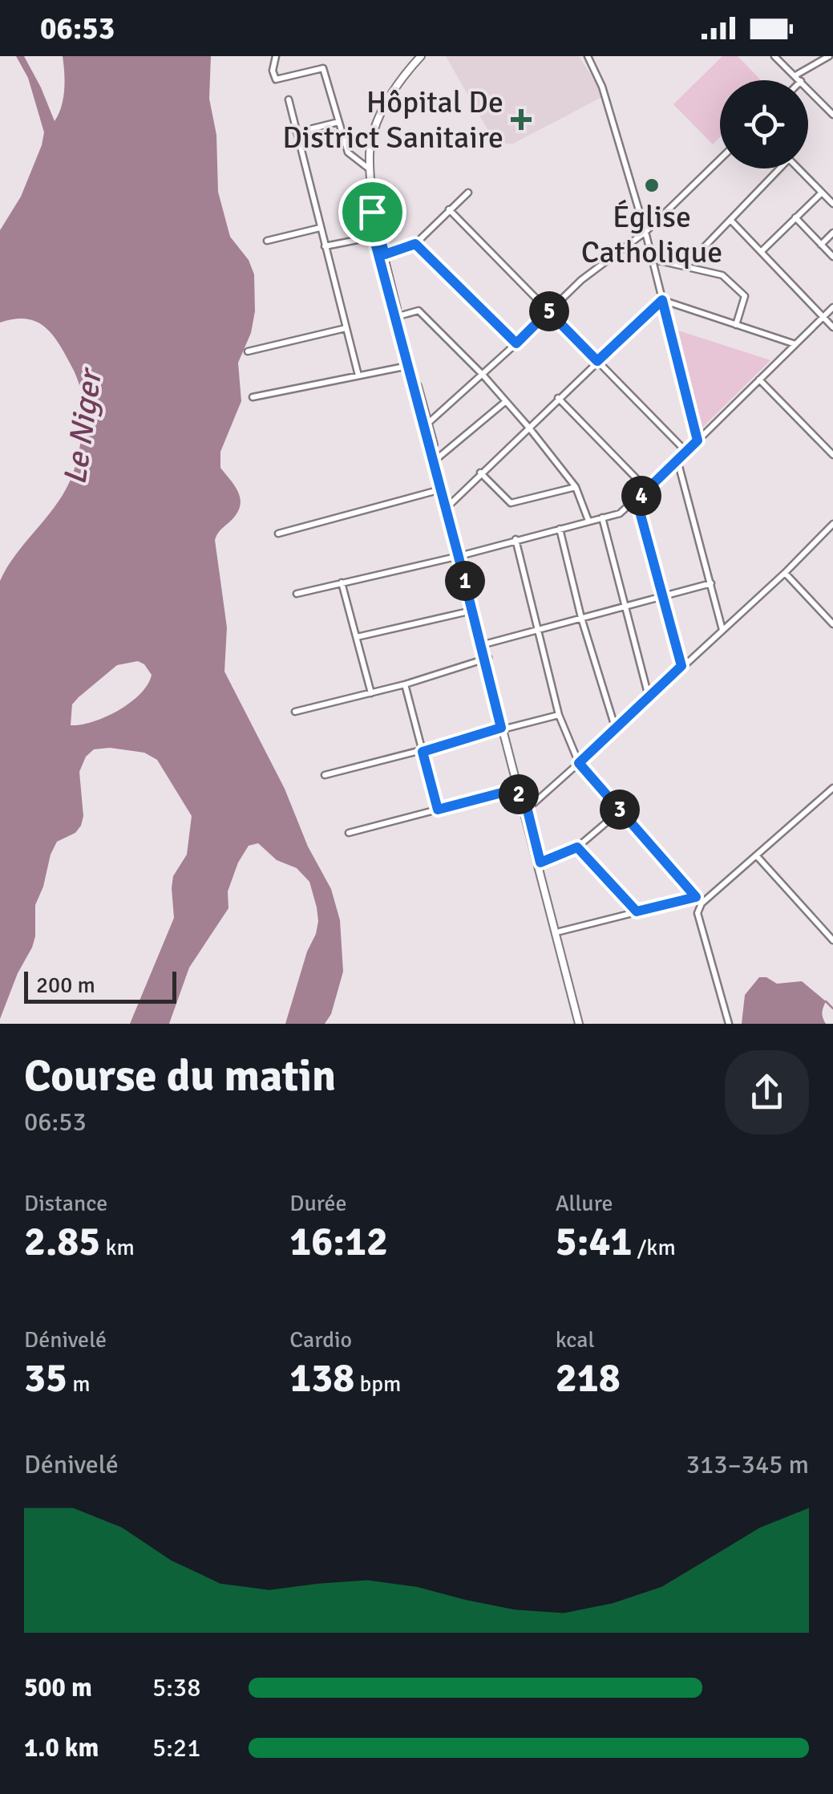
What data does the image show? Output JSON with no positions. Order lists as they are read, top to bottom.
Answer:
{
  "water": ["Le Niger"],
  "places": {
    "health": ["Hôpital De District Sanitaire"],
    "other": ["Église Catholique"]
  },
  "scale_bar": "200 m",
  "page": {
    "status": "06:53",
    "pins": [
      "5",
      "4",
      "1",
      "2",
      "3"
    ],
    "scale": "200 m",
    "heading": ["Course du matin", "06:53"],
    "stats": [
      ["Distance", "2.85 km"],
      ["Durée", "16:12"],
      ["Allure", "5:41 /km"],
      ["Dénivelé", "35 m"],
      ["Cardio", "138 bpm"],
      ["kcal", "218"]
    ],
    "chart": ["Dénivelé", "313–345 m"],
    "list": [
      {
        "name": "500 m",
        "note": "5:38"
      },
      {
        "name": "1.0 km",
        "note": "5:21"
      }
    ]
  }
}
